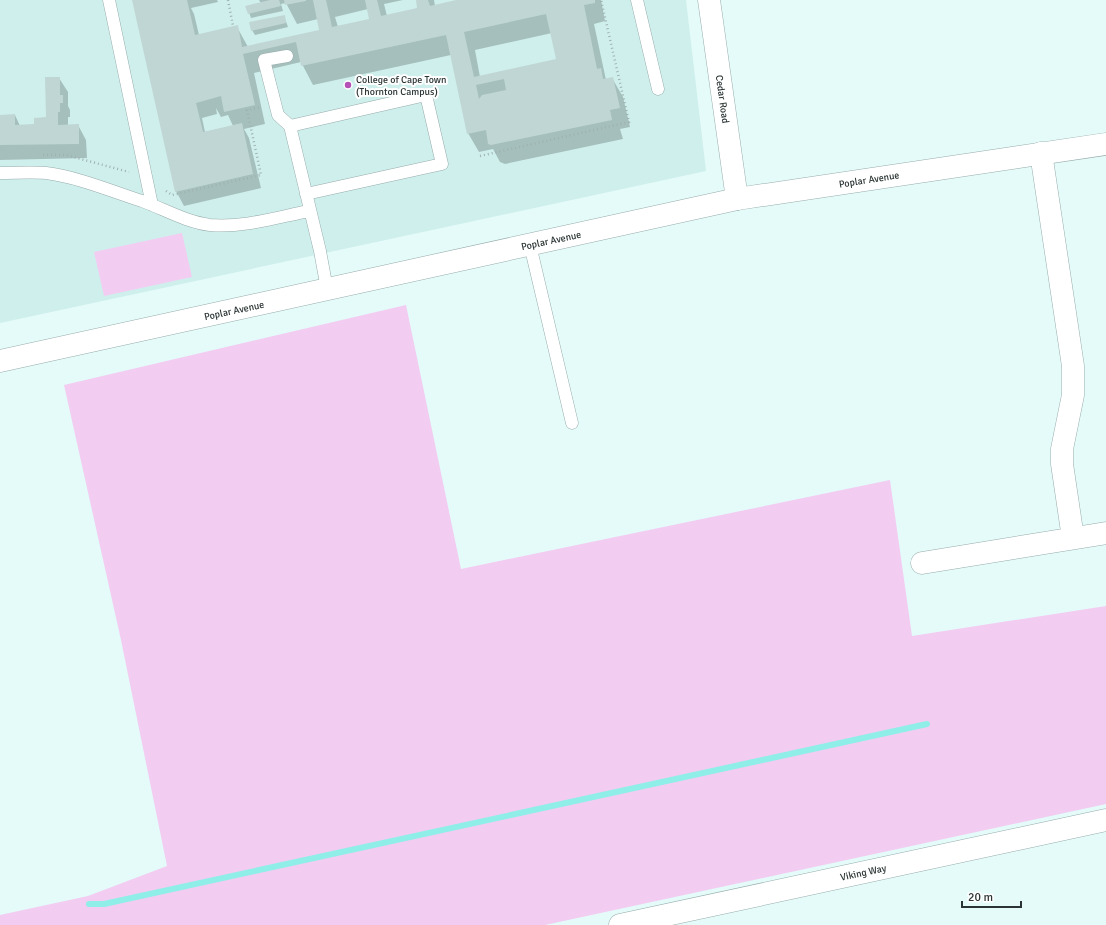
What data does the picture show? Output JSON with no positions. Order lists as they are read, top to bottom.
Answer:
{
  "streets": {
    "street": ["Cedar Road", "Poplar Avenue", "Viking Way"]
  },
  "crossings": [
    ["Cedar Road", "Poplar Avenue"]
  ],
  "places": ["College of Cape Town (Thornton Campus)"],
  "scale_bar": "20 m"
}
